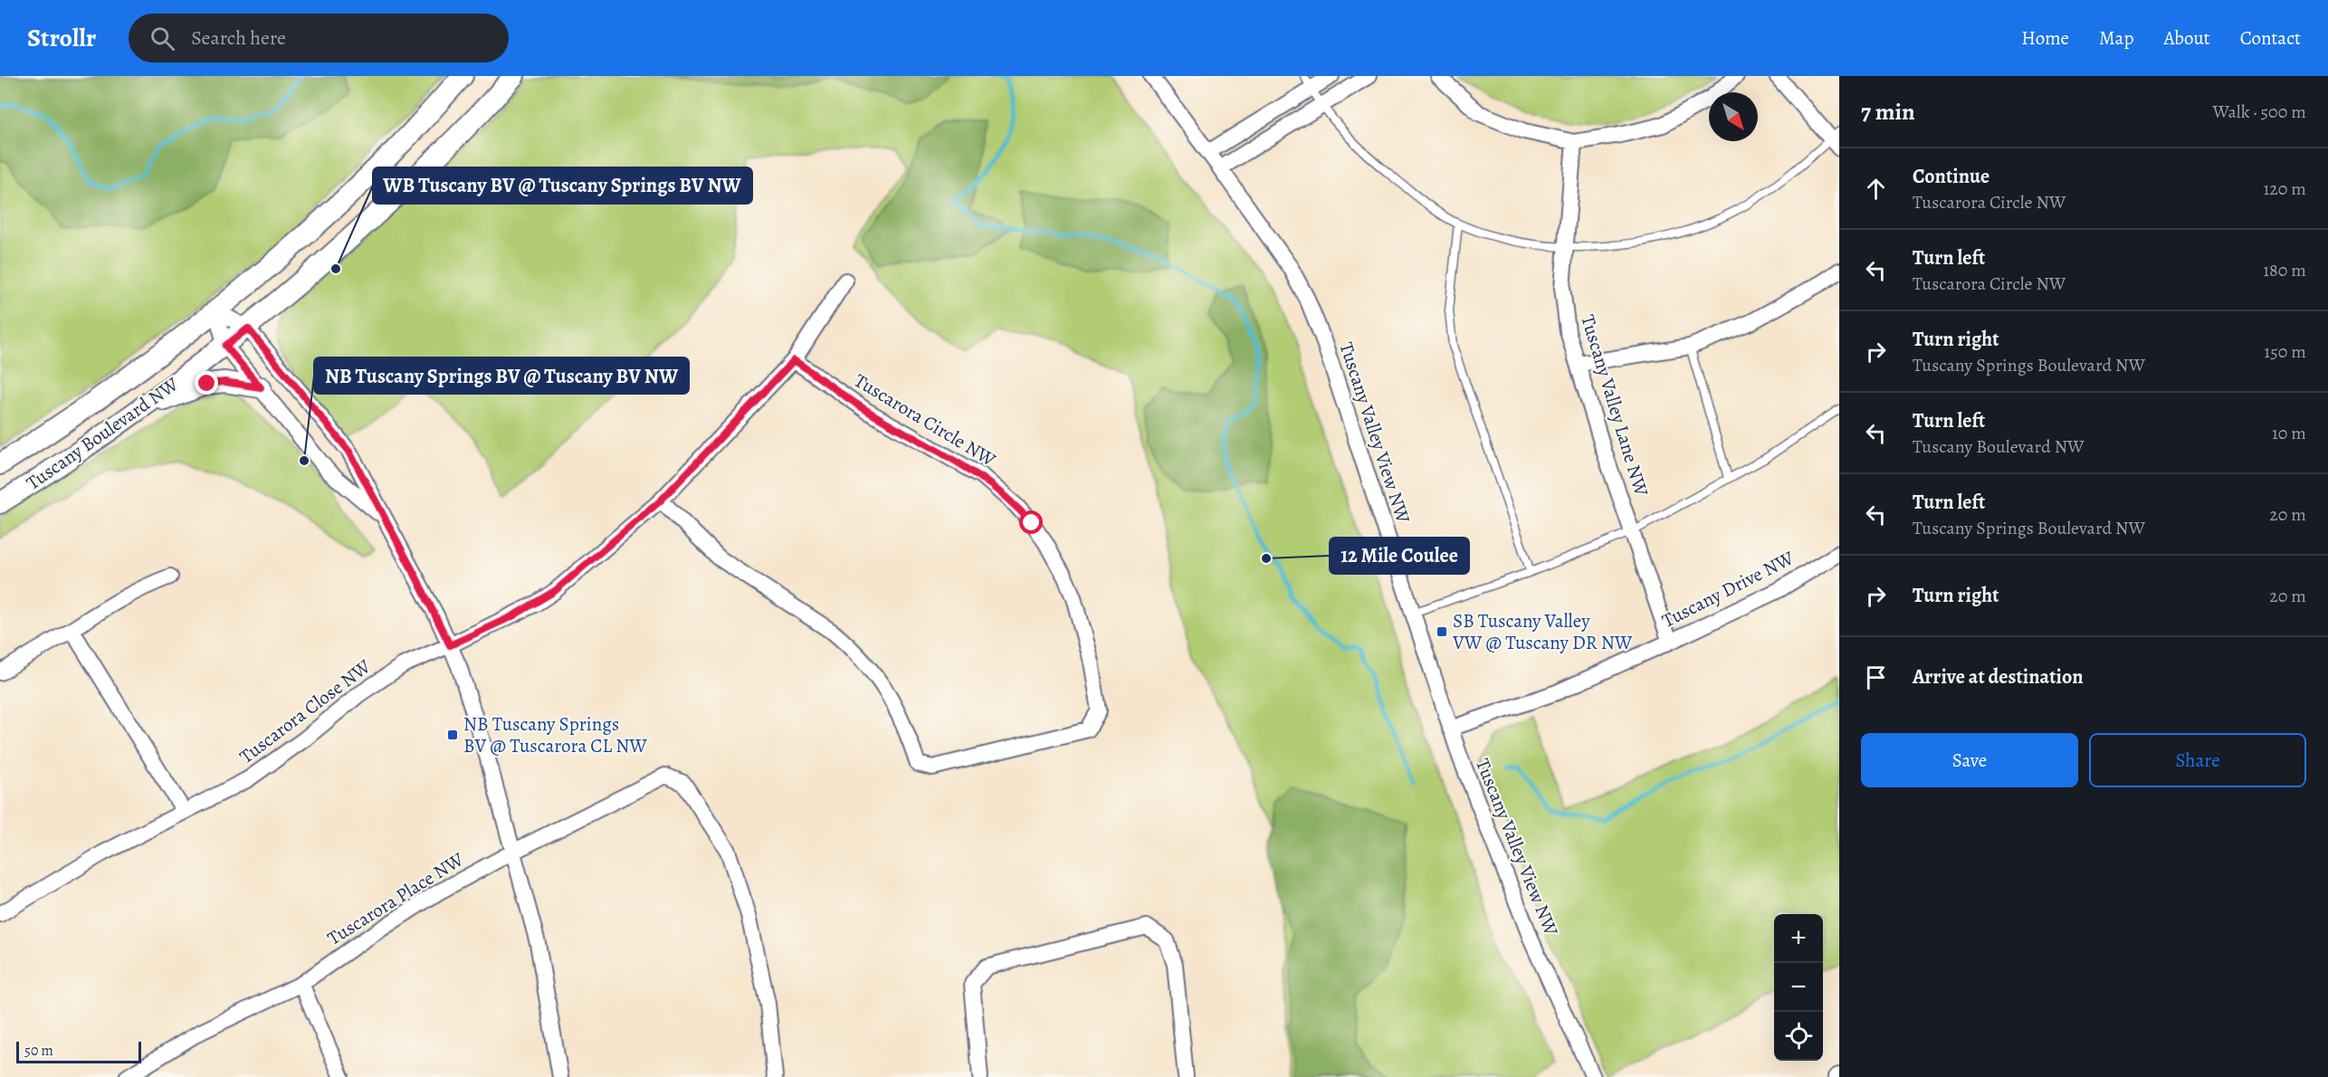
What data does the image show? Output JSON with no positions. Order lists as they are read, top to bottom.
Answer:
{
  "streets": {
    "street": [
      "Tuscany Valley Lane NW",
      "Tuscarora Circle NW",
      "Tuscany Valley View NW",
      "Tuscany Boulevard NW",
      "Tuscany Drive NW",
      "Tuscarora Close NW",
      "Tuscarora Place NW"
    ]
  },
  "crossings": [
    ["Tuscany Valley Lane NW", "Tuscany Drive NW"],
    ["Tuscany Valley View NW", "Tuscany Drive NW"]
  ],
  "places": {
    "other": ["WB Tuscany BV @ Tuscany Springs BV NW", "NB Tuscany Springs BV @ Tuscany BV NW", "12 Mile Coulee"],
    "transit": ["SB Tuscany Valley VW @ Tuscany DR NW", "NB Tuscany Springs BV @ Tuscarora CL NW"]
  },
  "scale_bar": "50 m",
  "north": "bottom right",
  "page": {
    "header": "Strollr",
    "search": "Search here",
    "nav": [
      "Home",
      "Map",
      "About",
      "Contact"
    ],
    "heading": ["7 min", "Walk · 500 m"],
    "list": [
      ["Continue", "Tuscarora Circle NW", "120 m"],
      ["Turn left", "Tuscarora Circle NW", "180 m"],
      ["Turn right", "Tuscany Springs Boulevard NW", "150 m"],
      ["Turn left", "Tuscany Boulevard NW", "10 m"],
      ["Turn left", "Tuscany Springs Boulevard NW", "20 m"],
      ["Turn right", "20 m"],
      "Arrive at destination"
    ],
    "buttons": ["Save", "Share"],
    "map_buttons": ["+", "−"],
    "scale": "50 m"
  }
}
